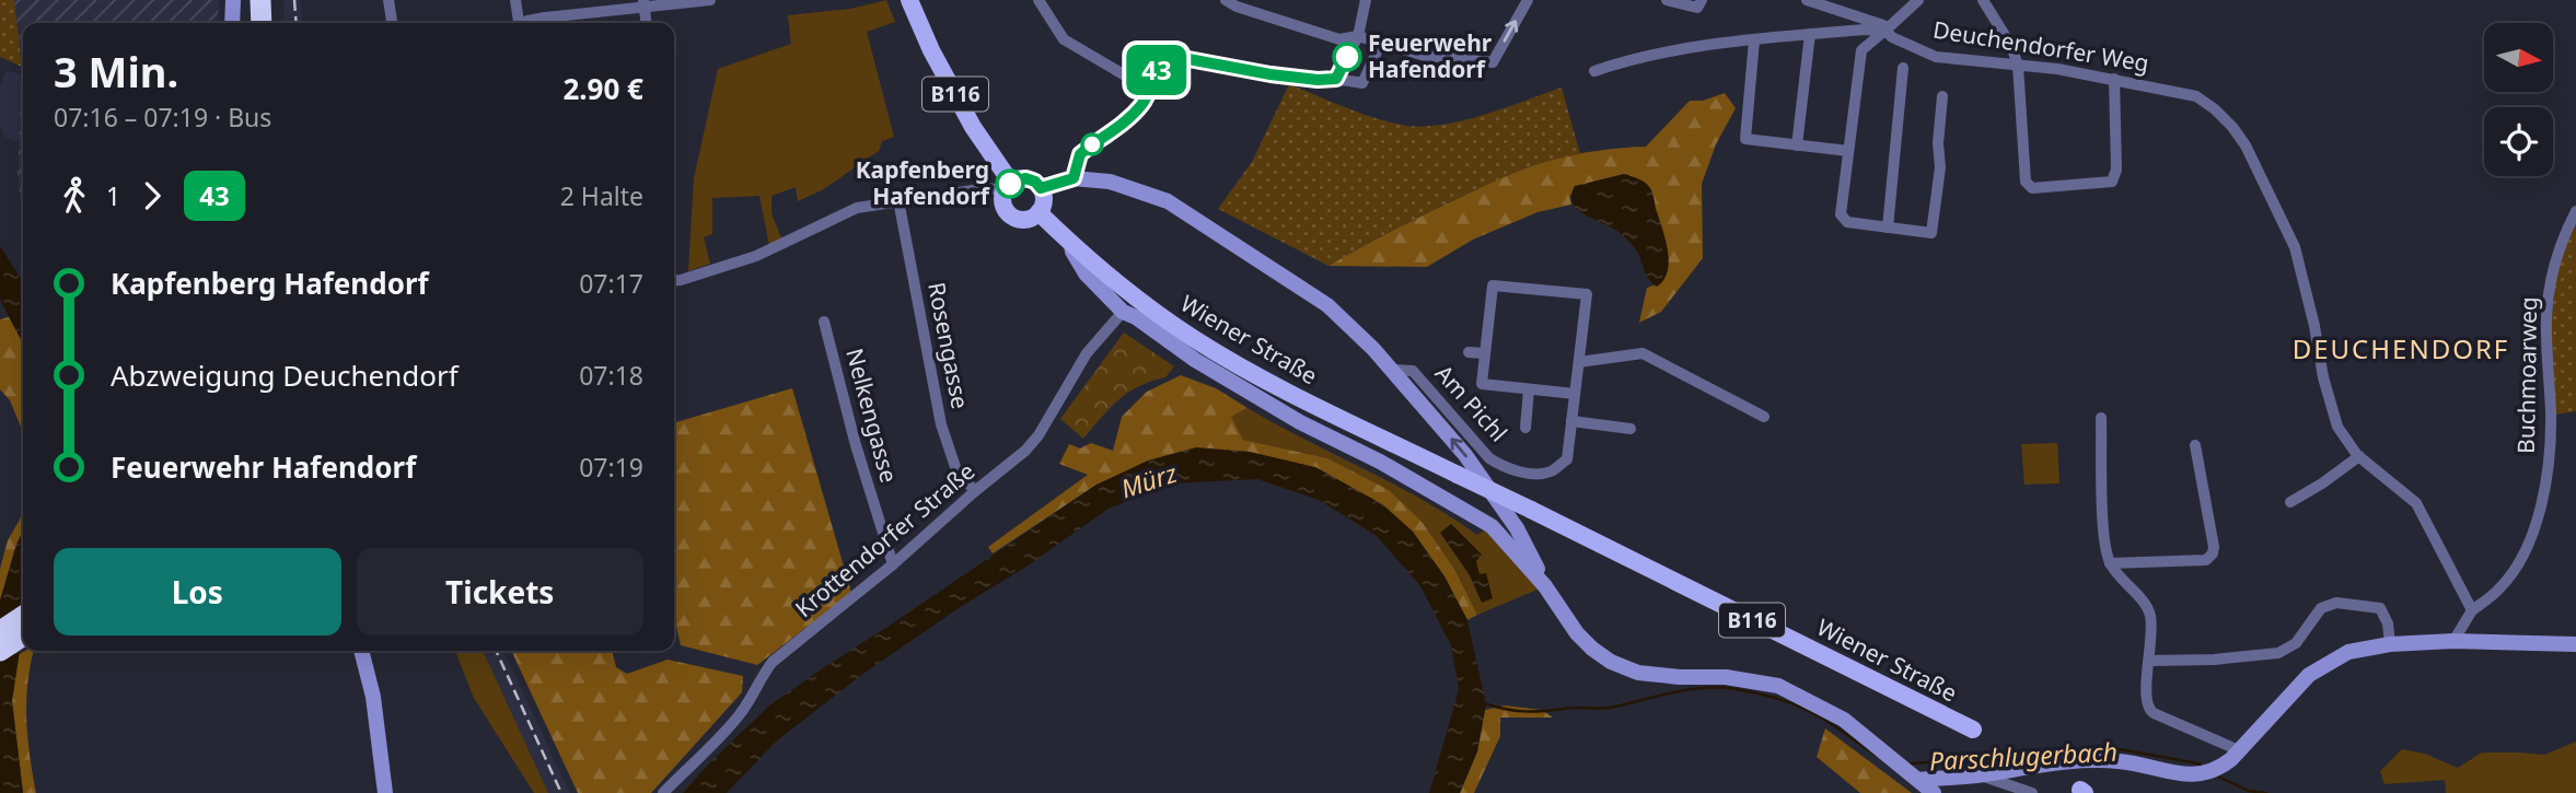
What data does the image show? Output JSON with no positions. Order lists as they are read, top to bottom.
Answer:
{
  "streets": {
    "main road": ["B116", "Wiener Straße"],
    "street": [
      "Deuchendorfer Weg",
      "Rosengasse",
      "Buchmoarweg",
      "Am Pichl",
      "Nelkengasse",
      "Krottendorfer Straße"
    ]
  },
  "crossings": [
    ["Deuchendorfer Weg", "Buchmoarweg"],
    ["B116", "Wiener Straße"],
    ["Rosengasse", "Krottendorfer Straße"],
    ["Nelkengasse", "Krottendorfer Straße"]
  ],
  "districts": ["DEUCHENDORF"],
  "water": ["Mürz", "Parschlugerbach"],
  "places": ["Feuerwehr Hafendorf", "Kapfenberg Hafendorf"],
  "lines": ["bus line 43"],
  "north": "right",
  "page": {
    "on_map": "43",
    "heading": ["3 Min.", "07:16 – 07:19 · Bus", "2.90 €"],
    "legs": ["1", "43", "2 Halte"],
    "list": [
      {
        "name": "Kapfenberg Hafendorf",
        "value": "07:17"
      },
      {
        "name": "Abzweigung Deuchendorf",
        "value": "07:18"
      },
      {
        "name": "Feuerwehr Hafendorf",
        "value": "07:19"
      }
    ],
    "buttons": ["Los", "Tickets"]
  }
}
